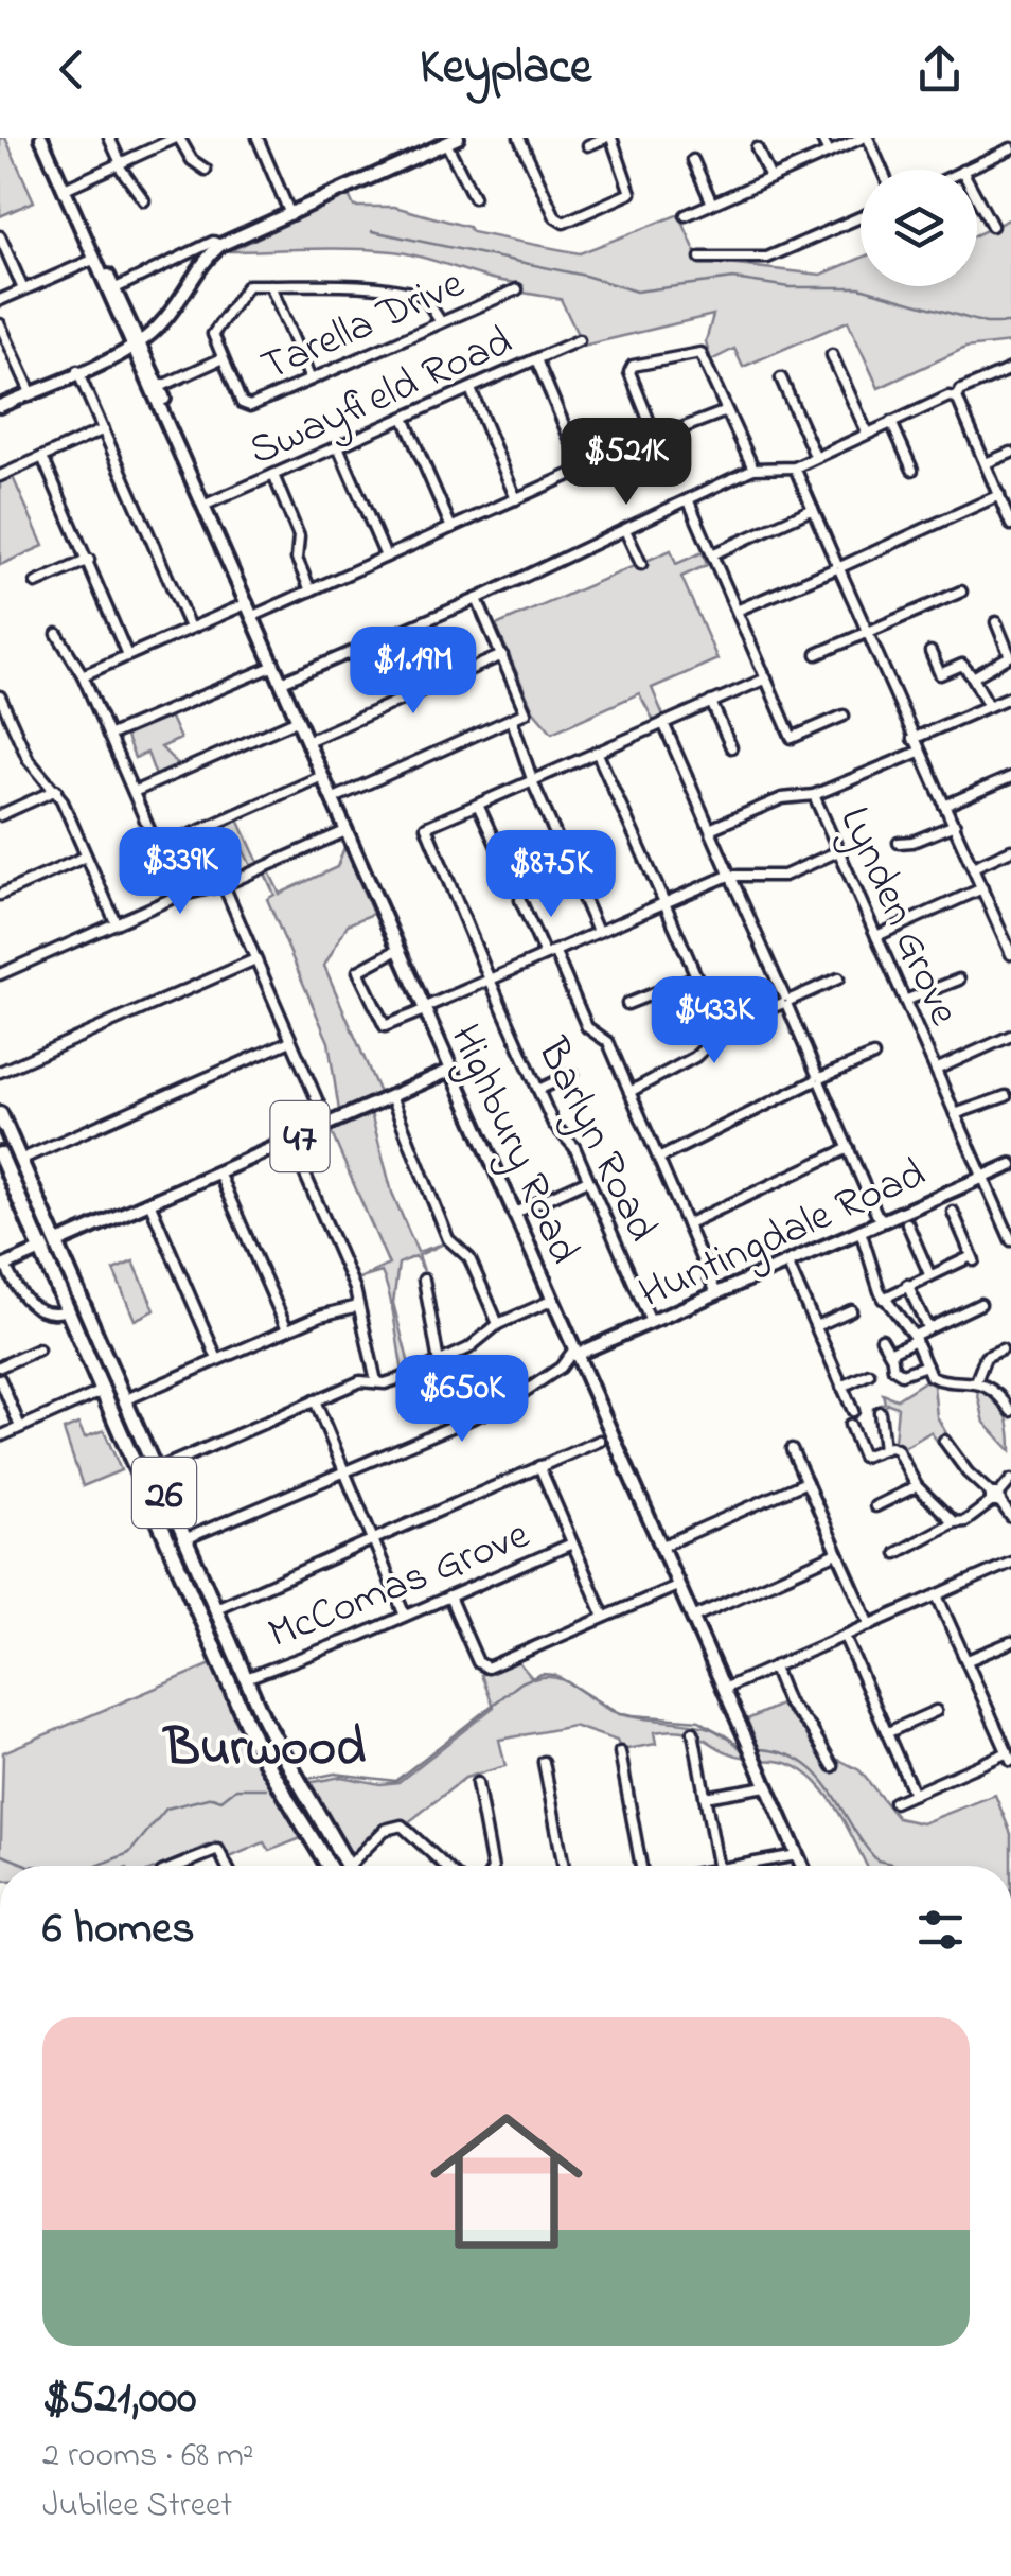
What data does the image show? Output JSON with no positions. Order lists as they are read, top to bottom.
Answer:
{
  "streets": {
    "highway": ["26"],
    "main road": ["47", "Highbury Road", "Huntingdale Road"],
    "street": [
      "Tarella Drive",
      "Swayfield Road",
      "Lynden Grove",
      "Barlyn Road",
      "McComas Grove"
    ]
  },
  "crossings": [
    ["Swayfield Road", "Highbury Road"],
    ["Lynden Grove", "Huntingdale Road"],
    ["47", "Highbury Road"],
    ["47", "26"],
    ["Barlyn Road", "Huntingdale Road"],
    ["Highbury Road", "Huntingdale Road"],
    ["26", "McComas Grove"]
  ],
  "districts": ["Burwood"],
  "page": {
    "header": "Keyplace",
    "price": [
      "$521K",
      "$1.19M",
      "$339K",
      "$875K",
      "$433K",
      "$650K"
    ],
    "heading": "6 homes",
    "list": [
      {
        "name": "$521,000",
        "note": "2 rooms · 68 m² · Jubilee Street"
      }
    ]
  }
}
